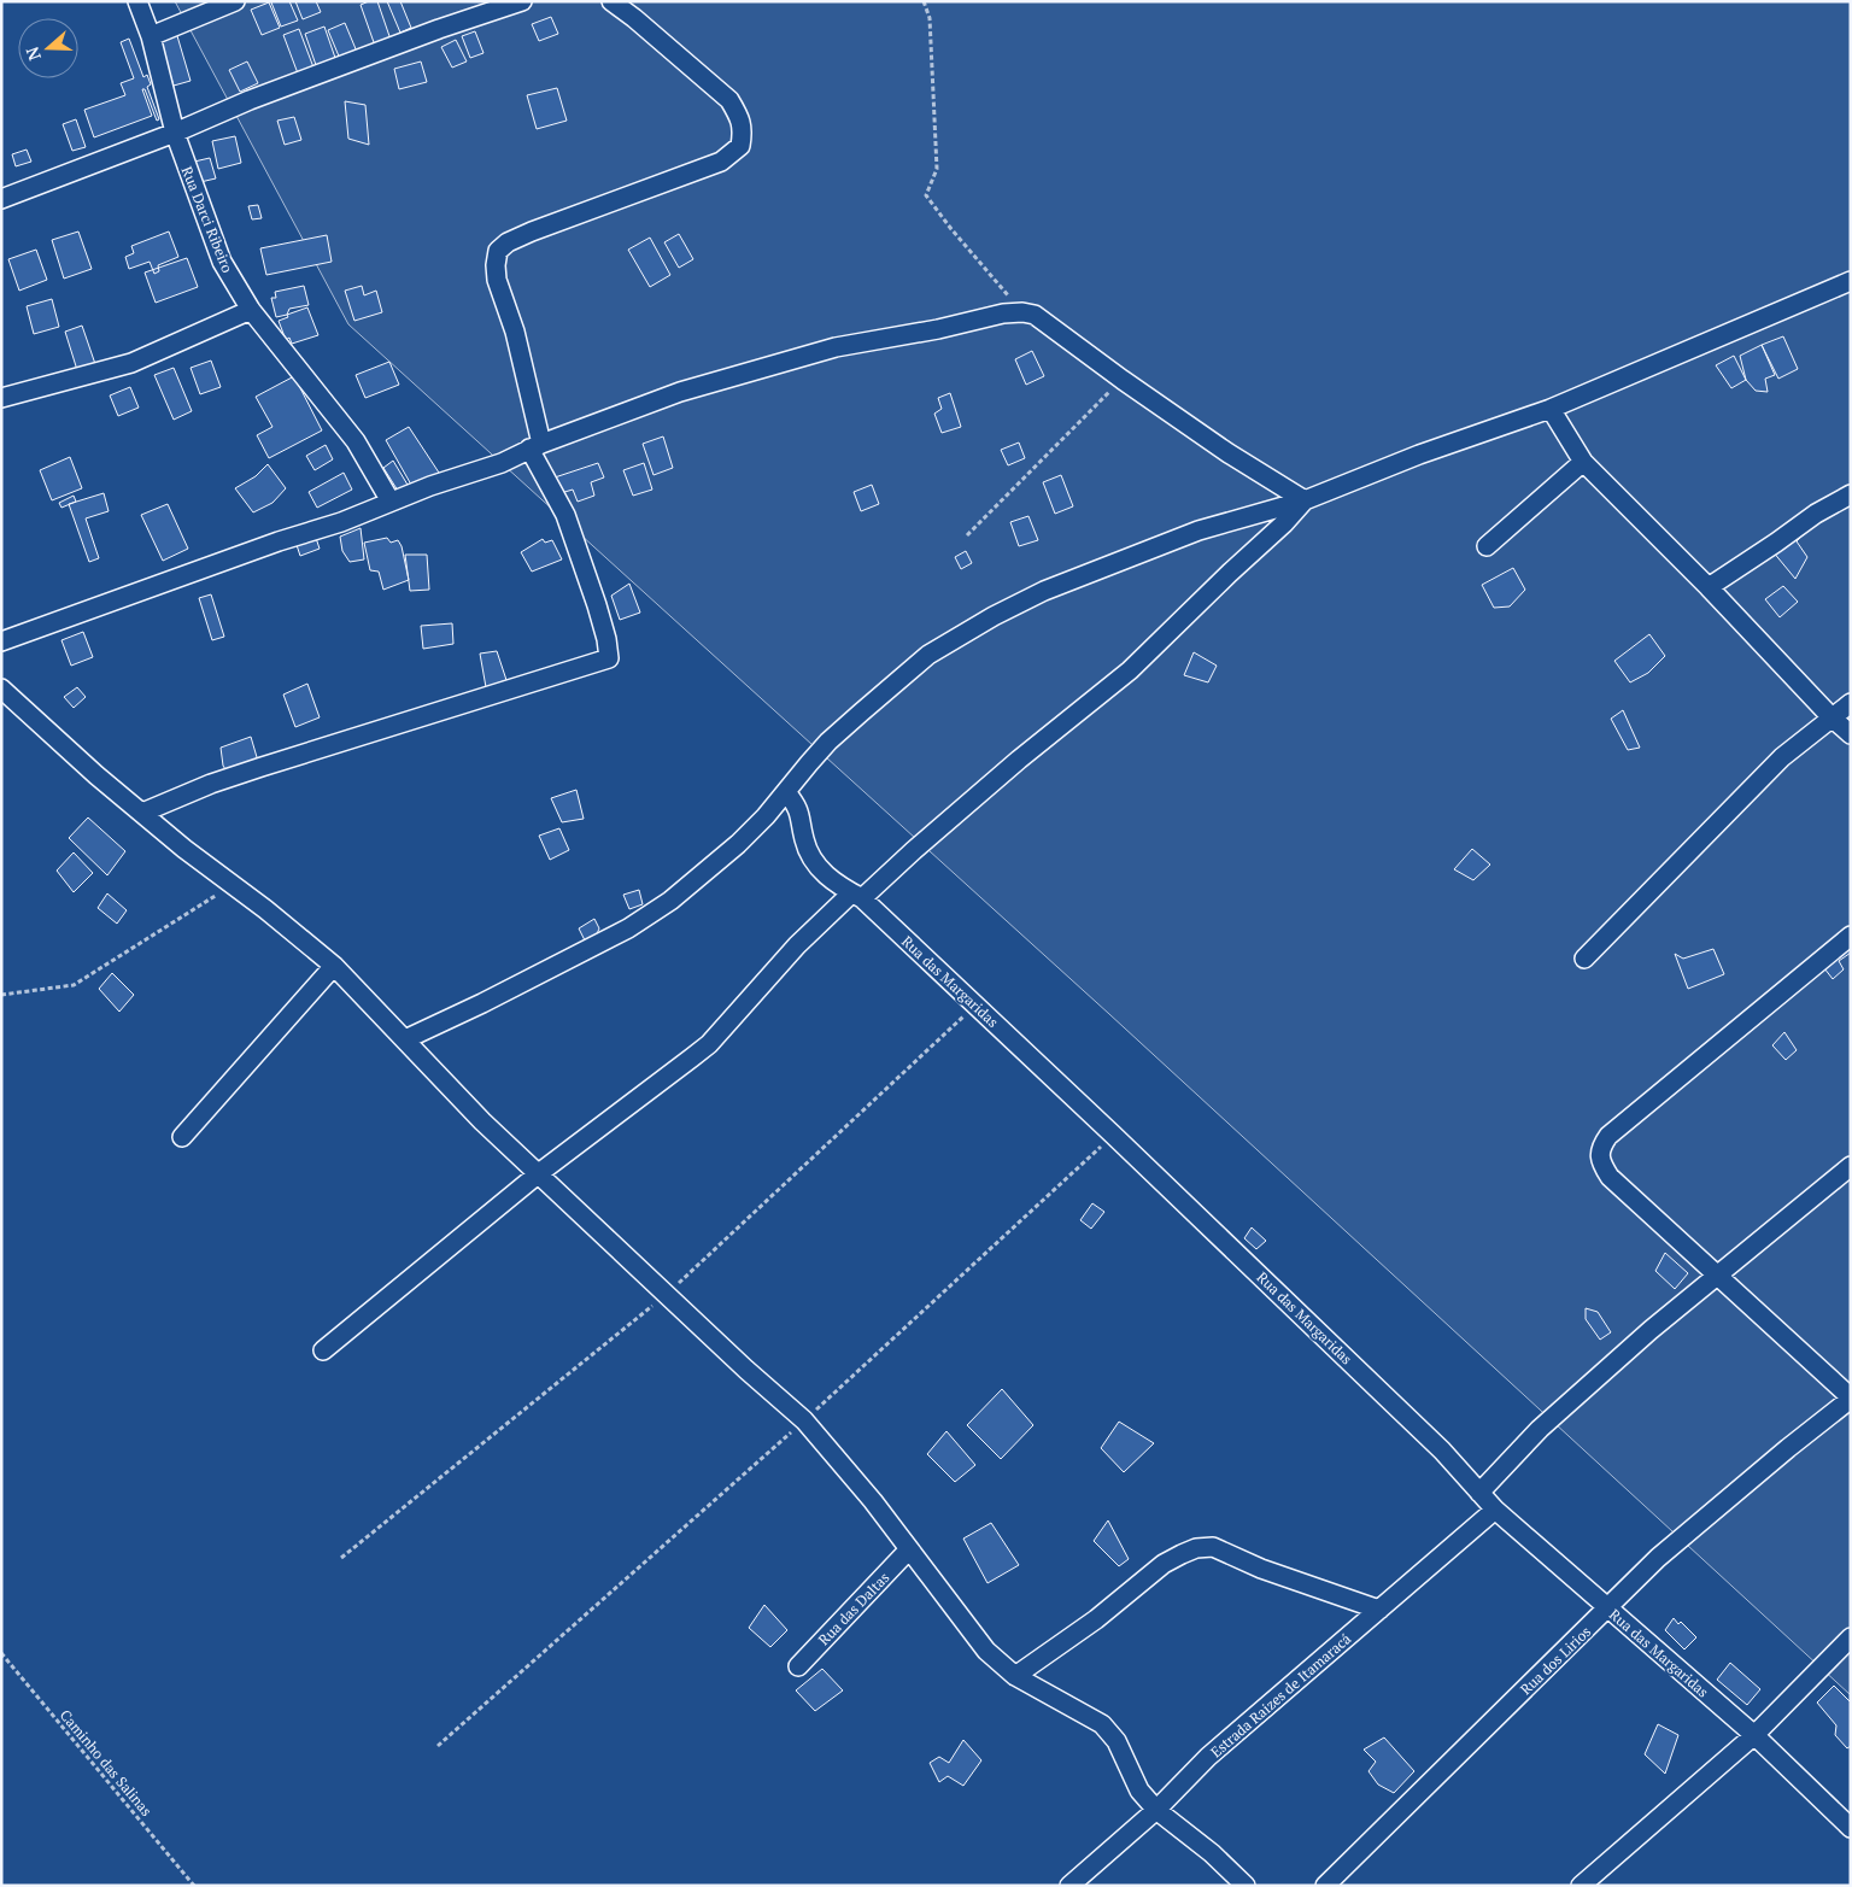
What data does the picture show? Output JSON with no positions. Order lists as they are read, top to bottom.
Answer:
{
  "streets": {
    "street": [
      "Rua Darci Ribeiro",
      "Rua das Margaridas",
      "Rua das Daltas",
      "Rua dos Lirios",
      "Estrada Raizes de Itamaracá"
    ],
    "path": ["Caminho das Salinas"]
  },
  "crossings": [
    ["Rua das Margaridas", "Rua dos Lirios"],
    ["Rua das Margaridas", "Estrada Raizes de Itamaracá"]
  ],
  "north": "left"
}
